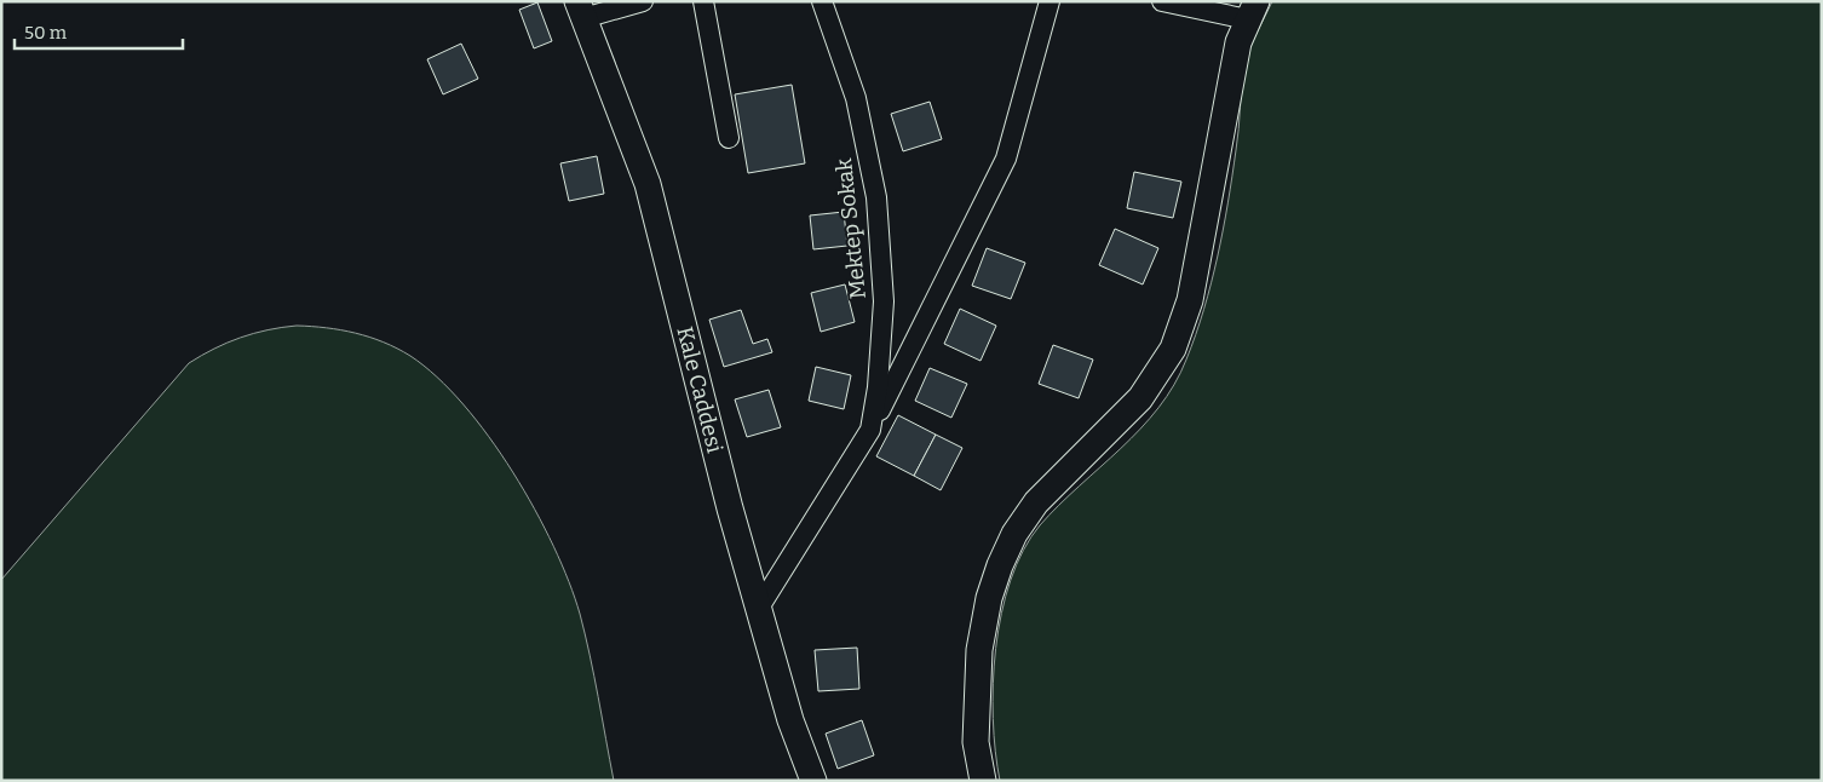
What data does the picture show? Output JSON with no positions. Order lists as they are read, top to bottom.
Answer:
{
  "streets": {
    "street": ["Mektep Sokak", "Kale Caddesi"]
  },
  "crossings": [
    ["Mektep Sokak", "Kale Caddesi"]
  ],
  "scale_bar": "50 m"
}
